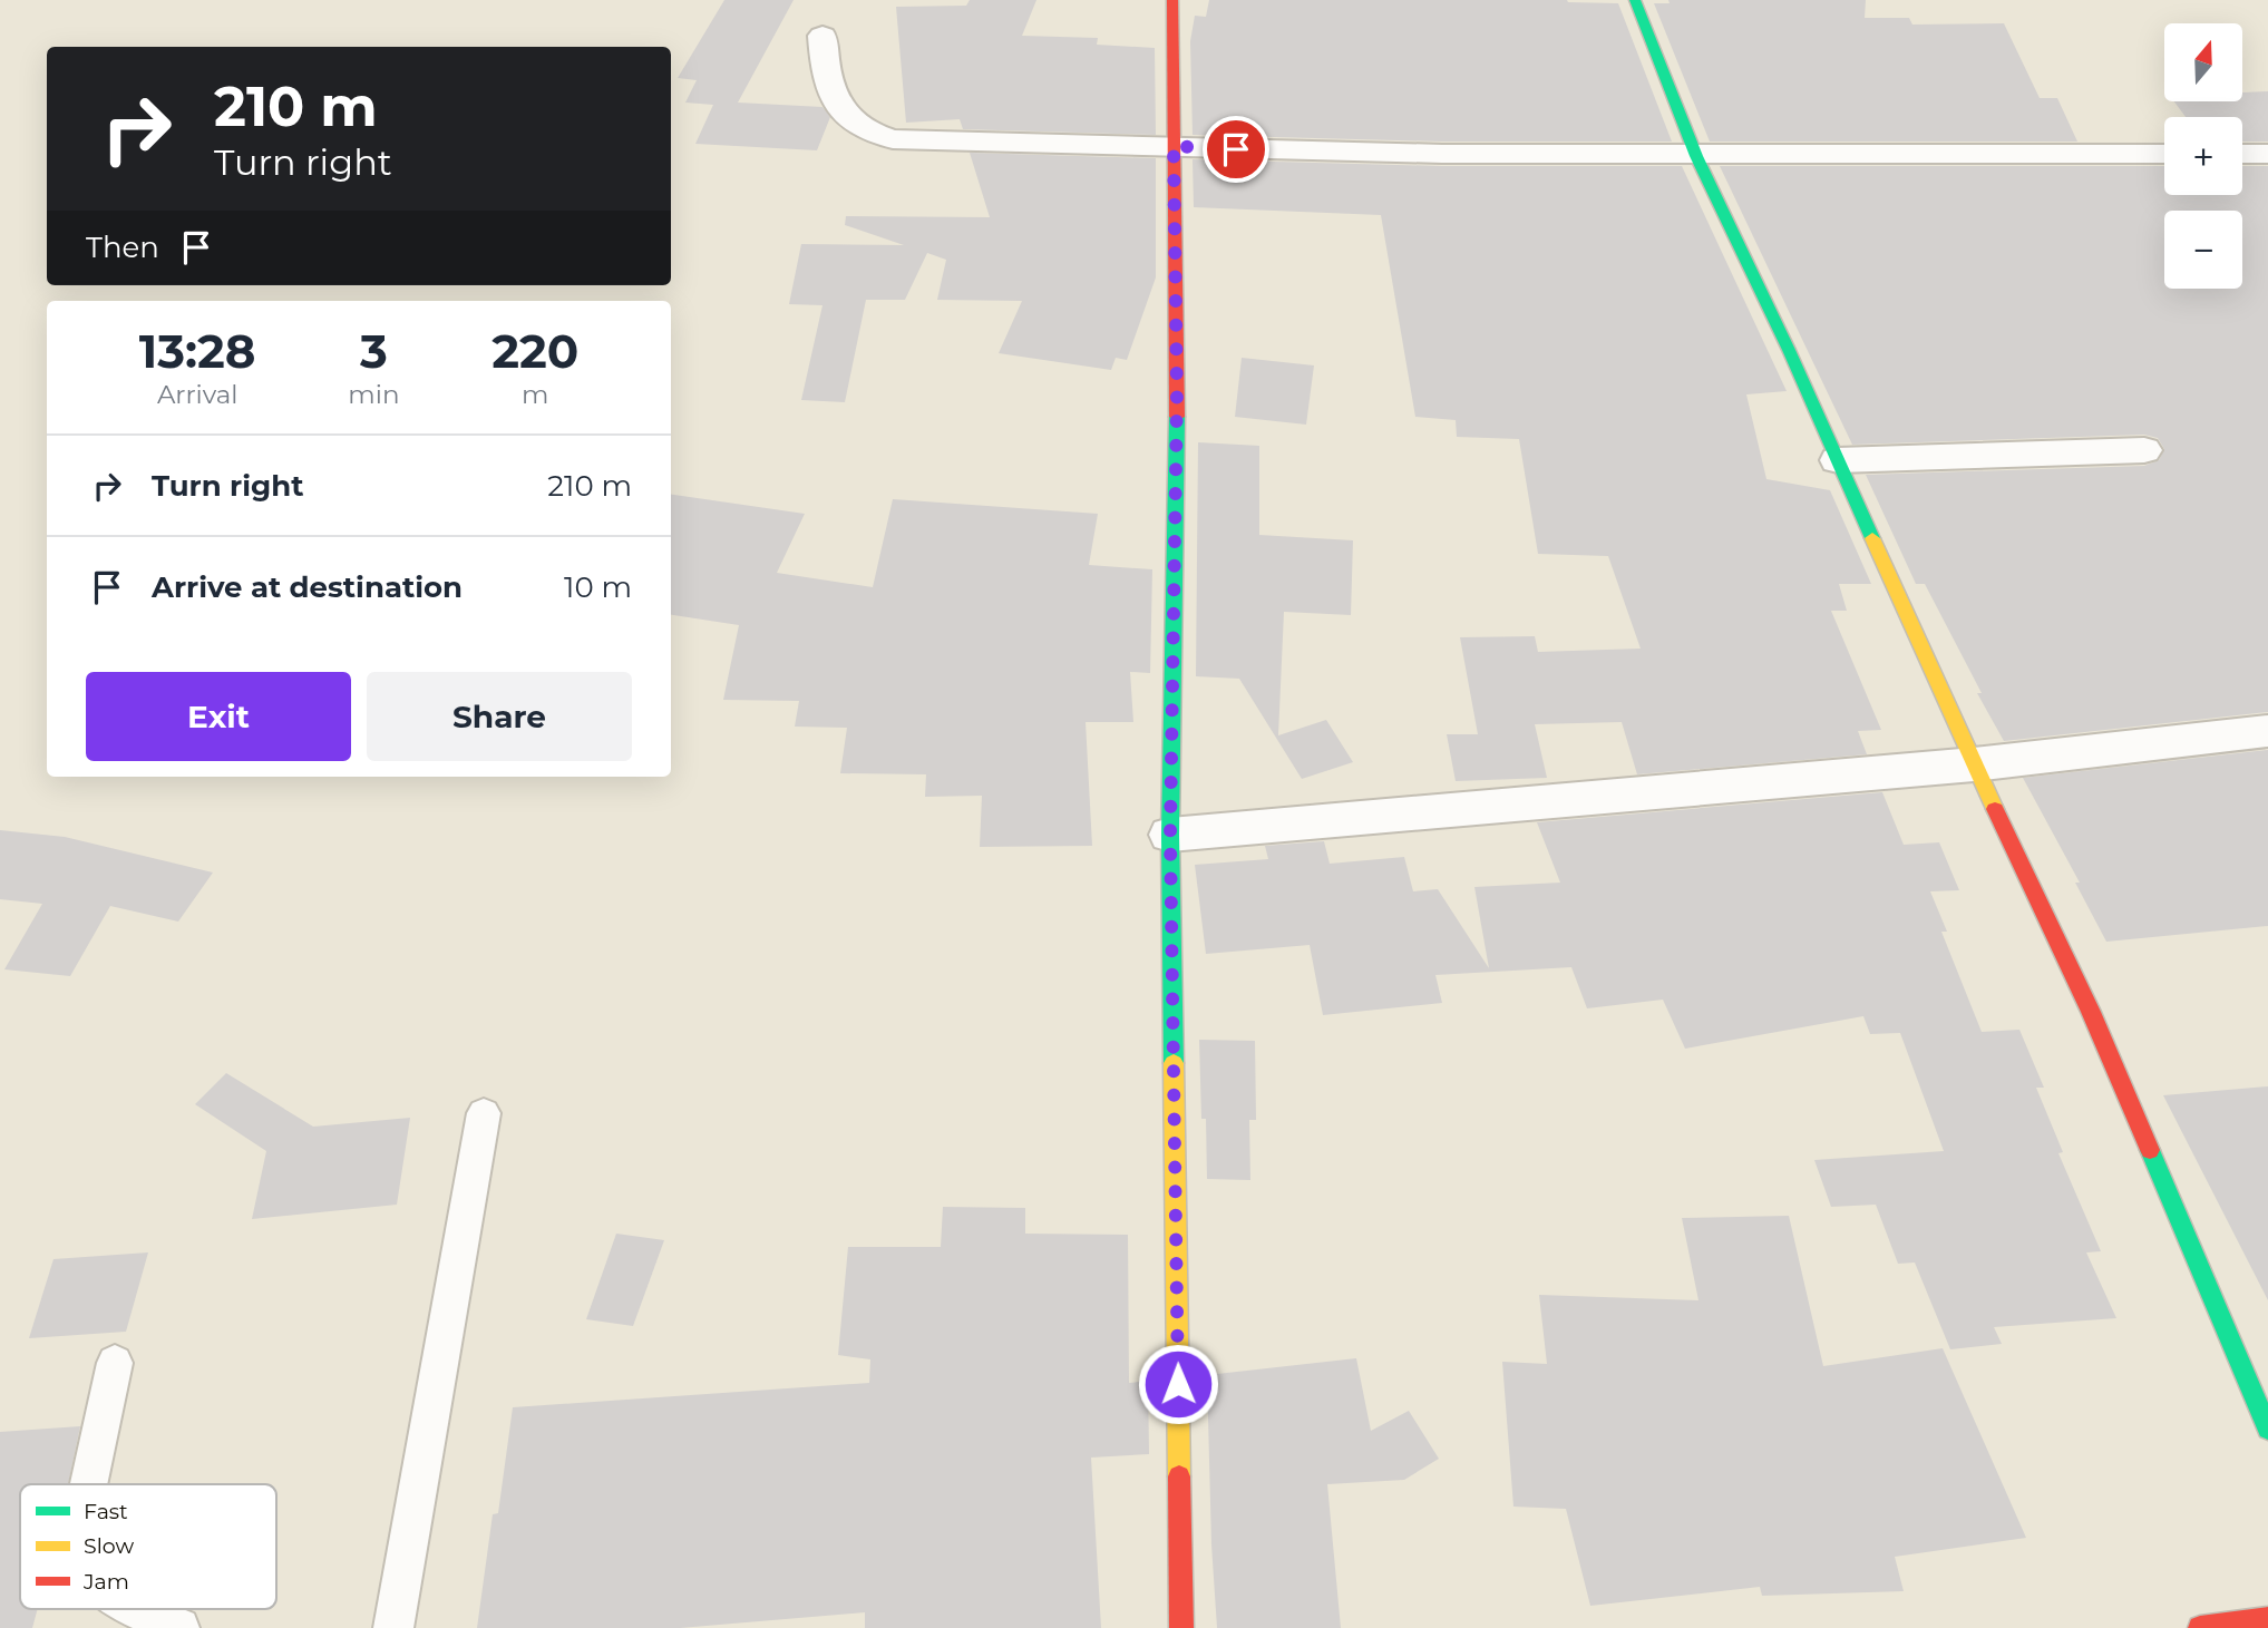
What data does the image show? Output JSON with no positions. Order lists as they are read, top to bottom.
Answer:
{
  "legend": ["Fast", "Slow", "Jam"],
  "north": "top",
  "page": {
    "map_buttons": ["+", "−"],
    "turn": ["210 m", "Turn right"],
    "then": "Then",
    "eta": [
      "13:28",
      "Arrival",
      "3",
      "min",
      "220",
      "m"
    ],
    "list": [
      {
        "name": "Turn right",
        "value": "210 m"
      },
      {
        "name": "Arrive at destination",
        "value": "10 m"
      }
    ],
    "buttons": ["Exit", "Share"]
  }
}
